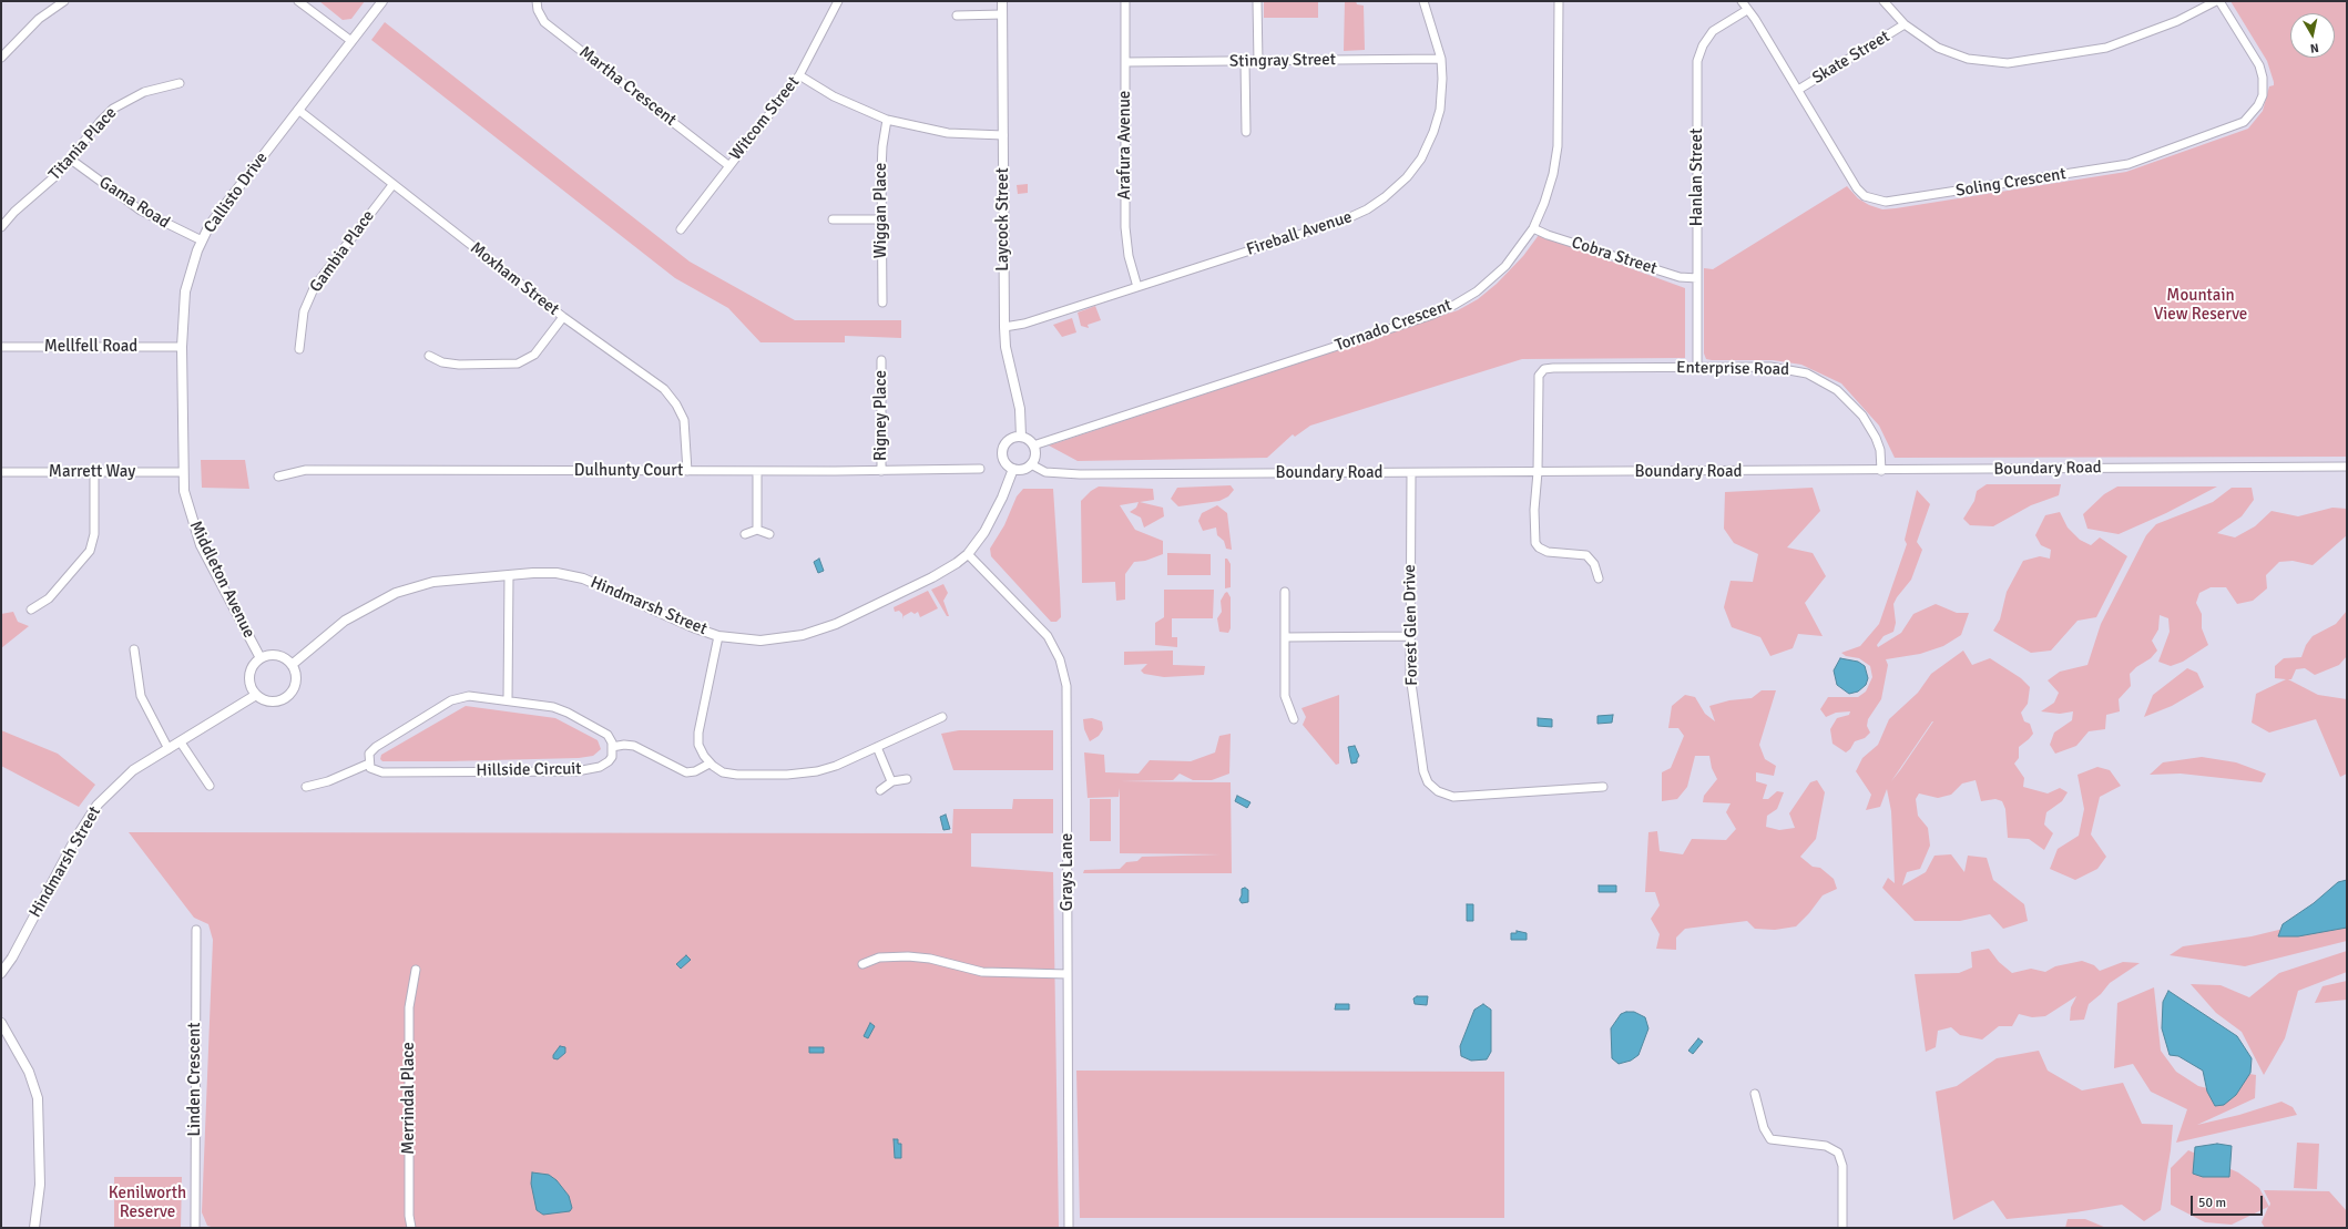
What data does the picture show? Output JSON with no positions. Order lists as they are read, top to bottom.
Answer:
{
  "streets": {
    "street": [
      "Skate Street",
      "Stingray Street",
      "Martha Crescent",
      "Witcom Street",
      "Titania Place",
      "Arafura Avenue",
      "Hanlan Street",
      "Soling Crescent",
      "Callisto Drive",
      "Gama Road",
      "Wiggan Place",
      "Laycock Street",
      "Fireball Avenue",
      "Gambia Place",
      "Cobra Street",
      "Moxham Street",
      "Tornado Crescent",
      "Mellfell Road",
      "Enterprise Road",
      "Rigney Place",
      "Boundary Road",
      "Dulhunty Court",
      "Marrett Way",
      "Middleton Avenue",
      "Hindmarsh Street",
      "Forest Glen Drive",
      "Hillside Circuit",
      "Grays Lane",
      "Linden Crescent",
      "Merrindal Place"
    ]
  },
  "crossings": [
    ["Skate Street", "Soling Crescent"],
    ["Stingray Street", "Arafura Avenue"],
    ["Stingray Street", "Fireball Avenue"],
    ["Martha Crescent", "Witcom Street"],
    ["Titania Place", "Gama Road"],
    ["Arafura Avenue", "Fireball Avenue"],
    ["Hanlan Street", "Soling Crescent"],
    ["Hanlan Street", "Cobra Street"],
    ["Hanlan Street", "Enterprise Road"],
    ["Callisto Drive", "Gama Road"],
    ["Callisto Drive", "Moxham Street"],
    ["Callisto Drive", "Mellfell Road"],
    ["Callisto Drive", "Marrett Way"],
    ["Callisto Drive", "Middleton Avenue"],
    ["Laycock Street", "Fireball Avenue"],
    ["Laycock Street", "Tornado Crescent"],
    ["Laycock Street", "Boundary Road"],
    ["Laycock Street", "Hindmarsh Street"],
    ["Gambia Place", "Moxham Street"],
    ["Cobra Street", "Tornado Crescent"],
    ["Moxham Street", "Dulhunty Court"],
    ["Tornado Crescent", "Boundary Road"],
    ["Tornado Crescent", "Hindmarsh Street"],
    ["Enterprise Road", "Boundary Road"],
    ["Rigney Place", "Dulhunty Court"],
    ["Boundary Road", "Hindmarsh Street"],
    ["Boundary Road", "Forest Glen Drive"],
    ["Marrett Way", "Middleton Avenue"],
    ["Middleton Avenue", "Hindmarsh Street"],
    ["Hindmarsh Street", "Grays Lane"]
  ],
  "parks": ["Mountain View Reserve", "Kenilworth Reserve"],
  "scale_bar": "50 m",
  "north": "bottom"
}
